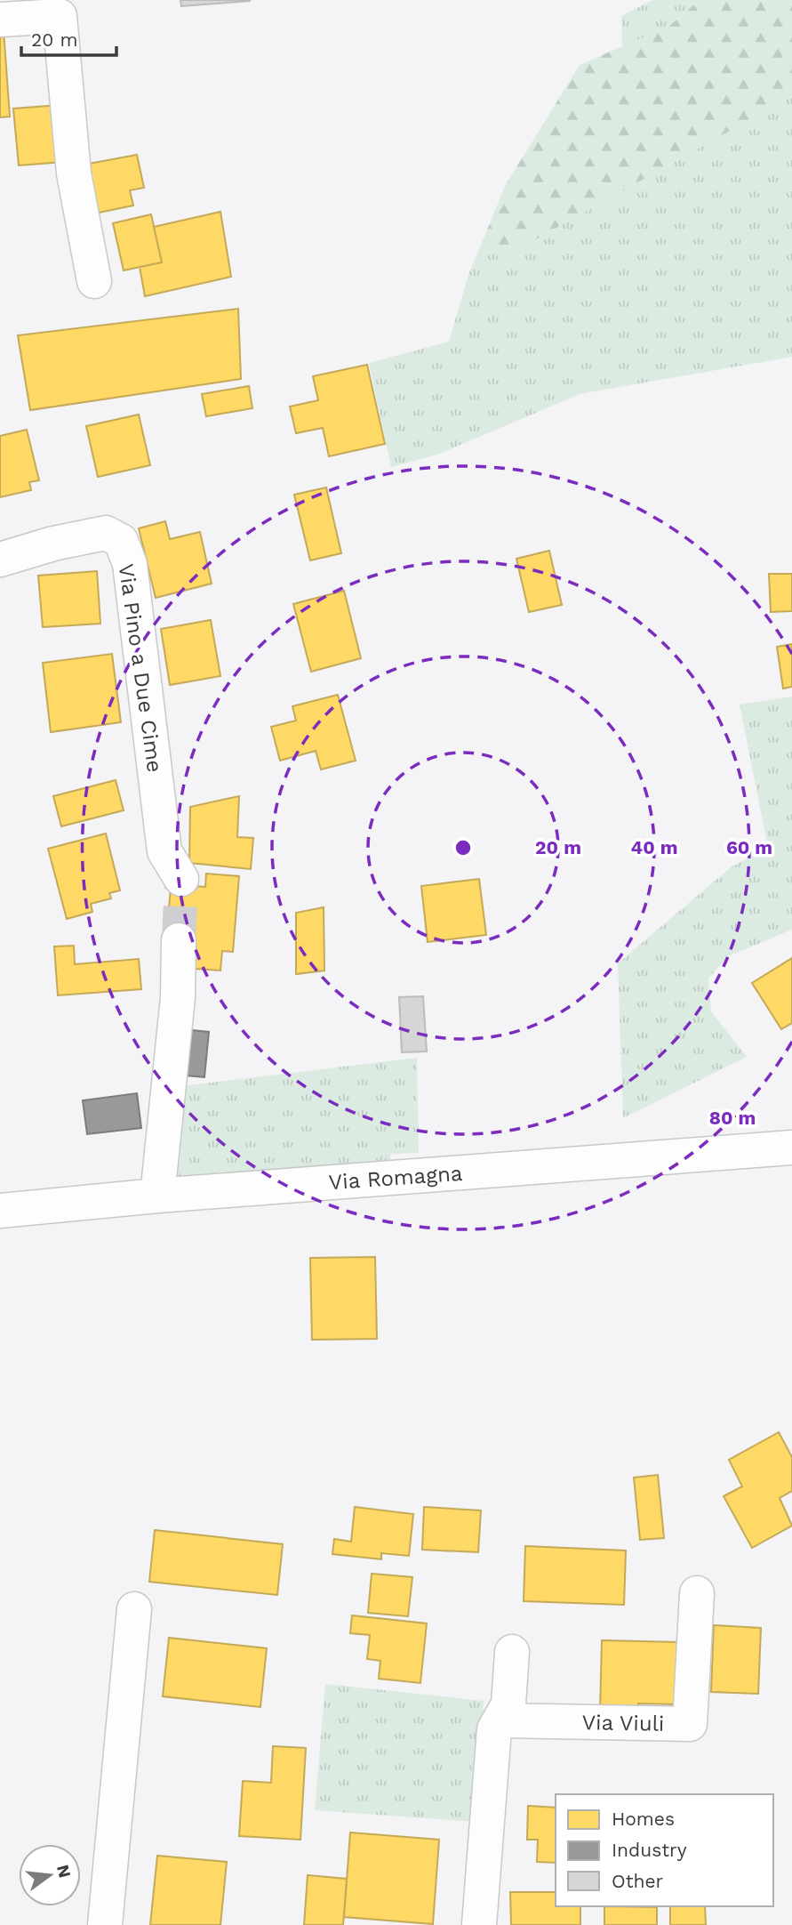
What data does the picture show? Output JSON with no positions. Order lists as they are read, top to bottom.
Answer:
{
  "streets": {
    "street": ["Via Pino a Due Cime", "Via Romagna", "Via Viuli"]
  },
  "legend": ["Homes", "Industry", "Other"],
  "scale_bar": "20 m",
  "north": "right",
  "rings": [
    "20 m",
    "40 m",
    "60 m",
    "80 m"
  ]
}
